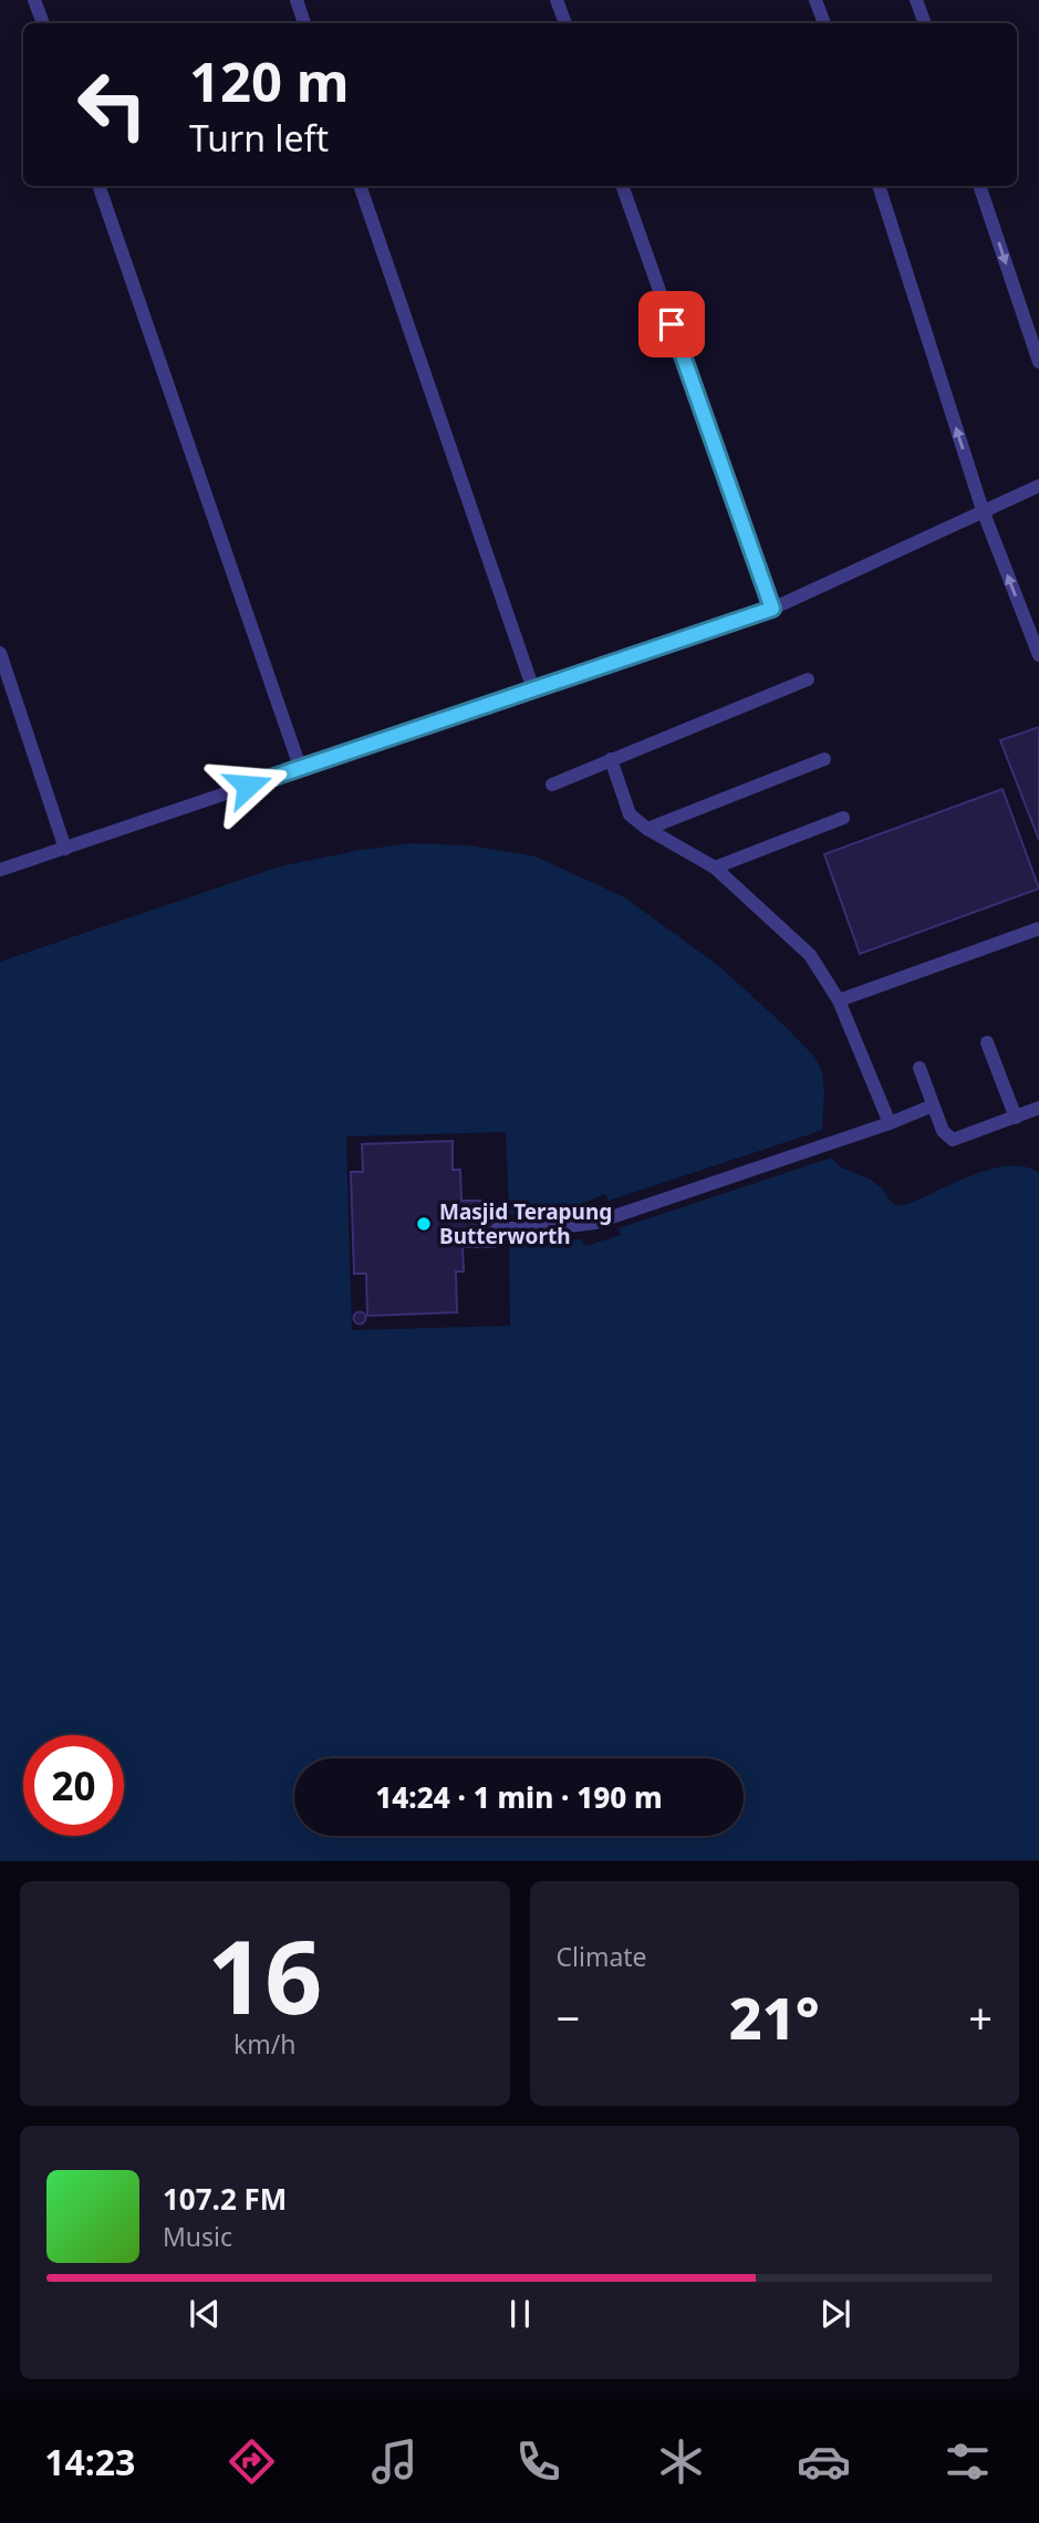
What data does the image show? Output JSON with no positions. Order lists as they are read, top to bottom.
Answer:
{
  "places": ["Masjid Terapung Butterworth"],
  "page": {
    "turn": ["120 m", "Turn left"],
    "limit": "20",
    "trip": "14:24 · 1 min · 190 m",
    "tile": [
      ["16", "km/h"],
      "Climate"
    ],
    "heat": ["−", "21°", "+"],
    "song": ["107.2 FM", "Music"],
    "tabs": "14:23"
  }
}
